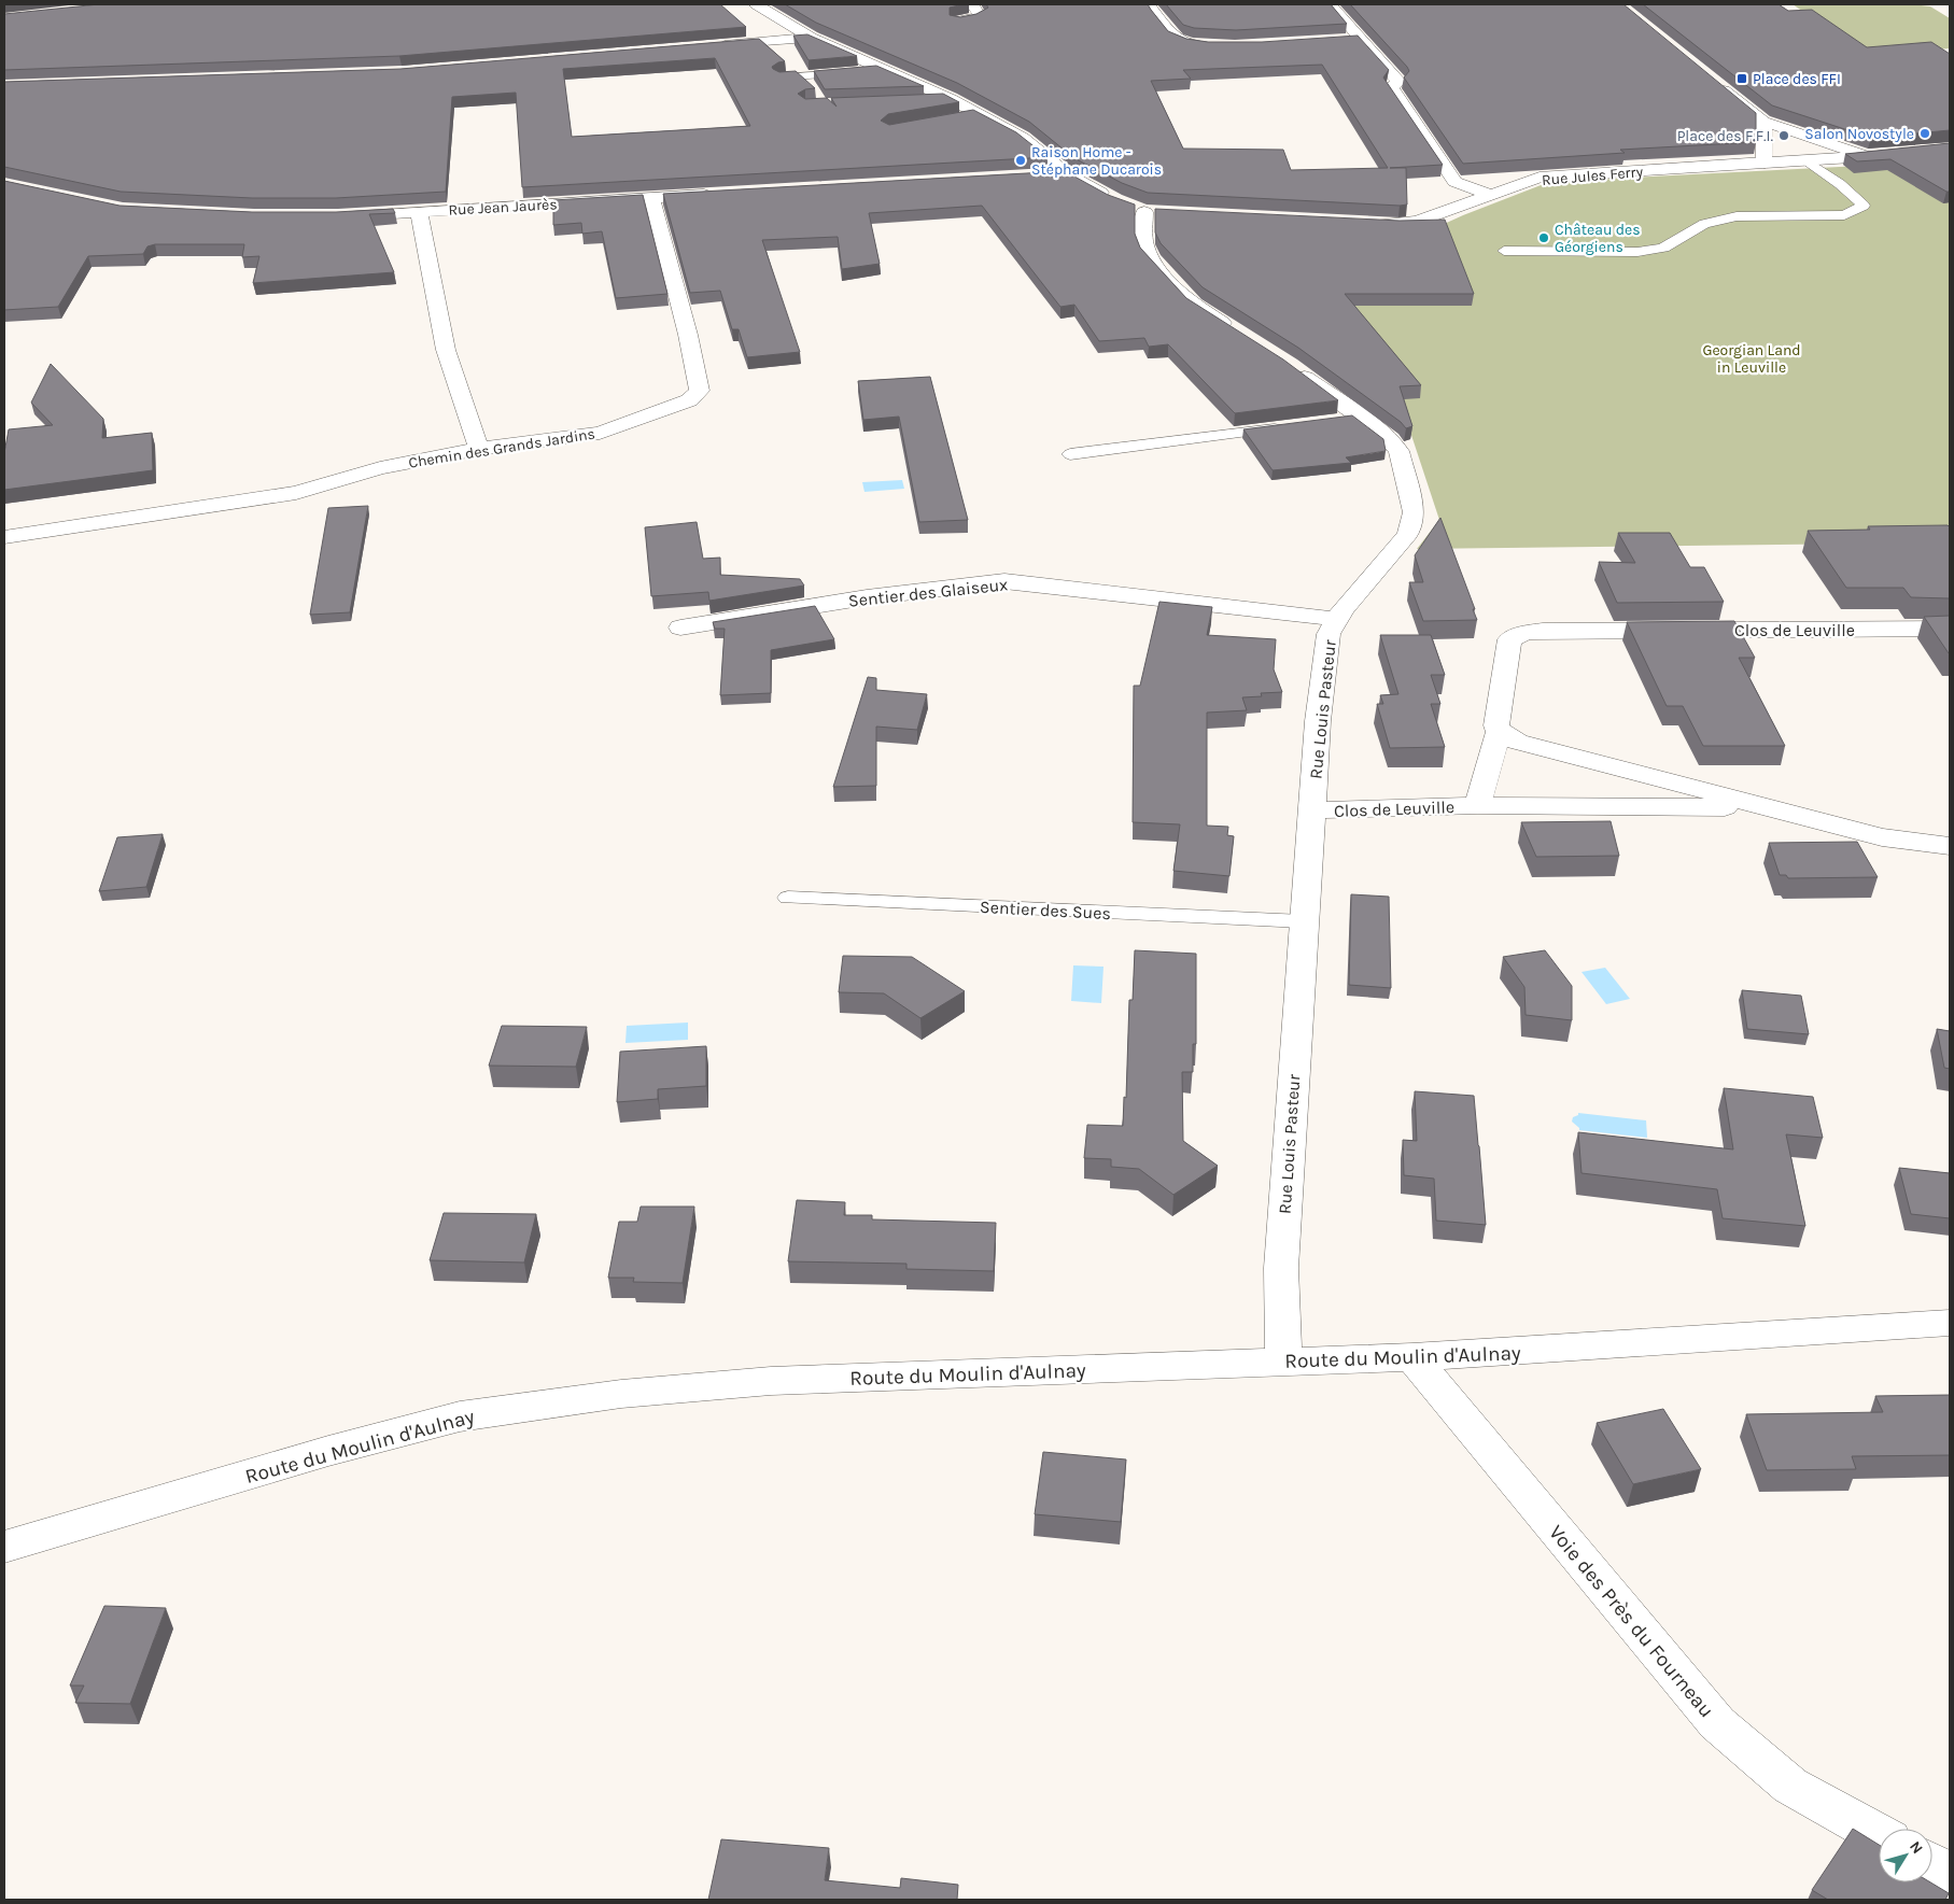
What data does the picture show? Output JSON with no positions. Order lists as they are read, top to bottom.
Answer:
{
  "streets": {
    "street": [
      "Rue Jules Ferry",
      "Rue Jean Jaurès",
      "Chemin des Grands Jardins",
      "Sentier des Glaiseux",
      "Clos de Leuville",
      "Rue Louis Pasteur",
      "Route du Moulin d'Aulnay",
      "Voie des Près du Fourneau"
    ],
    "lane": ["Sentier des Sues"]
  },
  "crossings": [
    ["Rue Jean Jaurès", "Chemin des Grands Jardins"],
    ["Sentier des Glaiseux", "Rue Louis Pasteur"],
    ["Clos de Leuville", "Rue Louis Pasteur"],
    ["Rue Louis Pasteur", "Sentier des Sues"],
    ["Rue Louis Pasteur", "Route du Moulin d'Aulnay"],
    ["Route du Moulin d'Aulnay", "Voie des Près du Fourneau"]
  ],
  "parks": ["Georgian Land in Leuville"],
  "places": {
    "transit": ["Place des FFI"],
    "other": [
      "Salon Novostyle",
      "Place des F.F.I.",
      "Raison Home - Stéphane Ducarois",
      "Château des Géorgiens"
    ]
  },
  "north": "top right"
}
